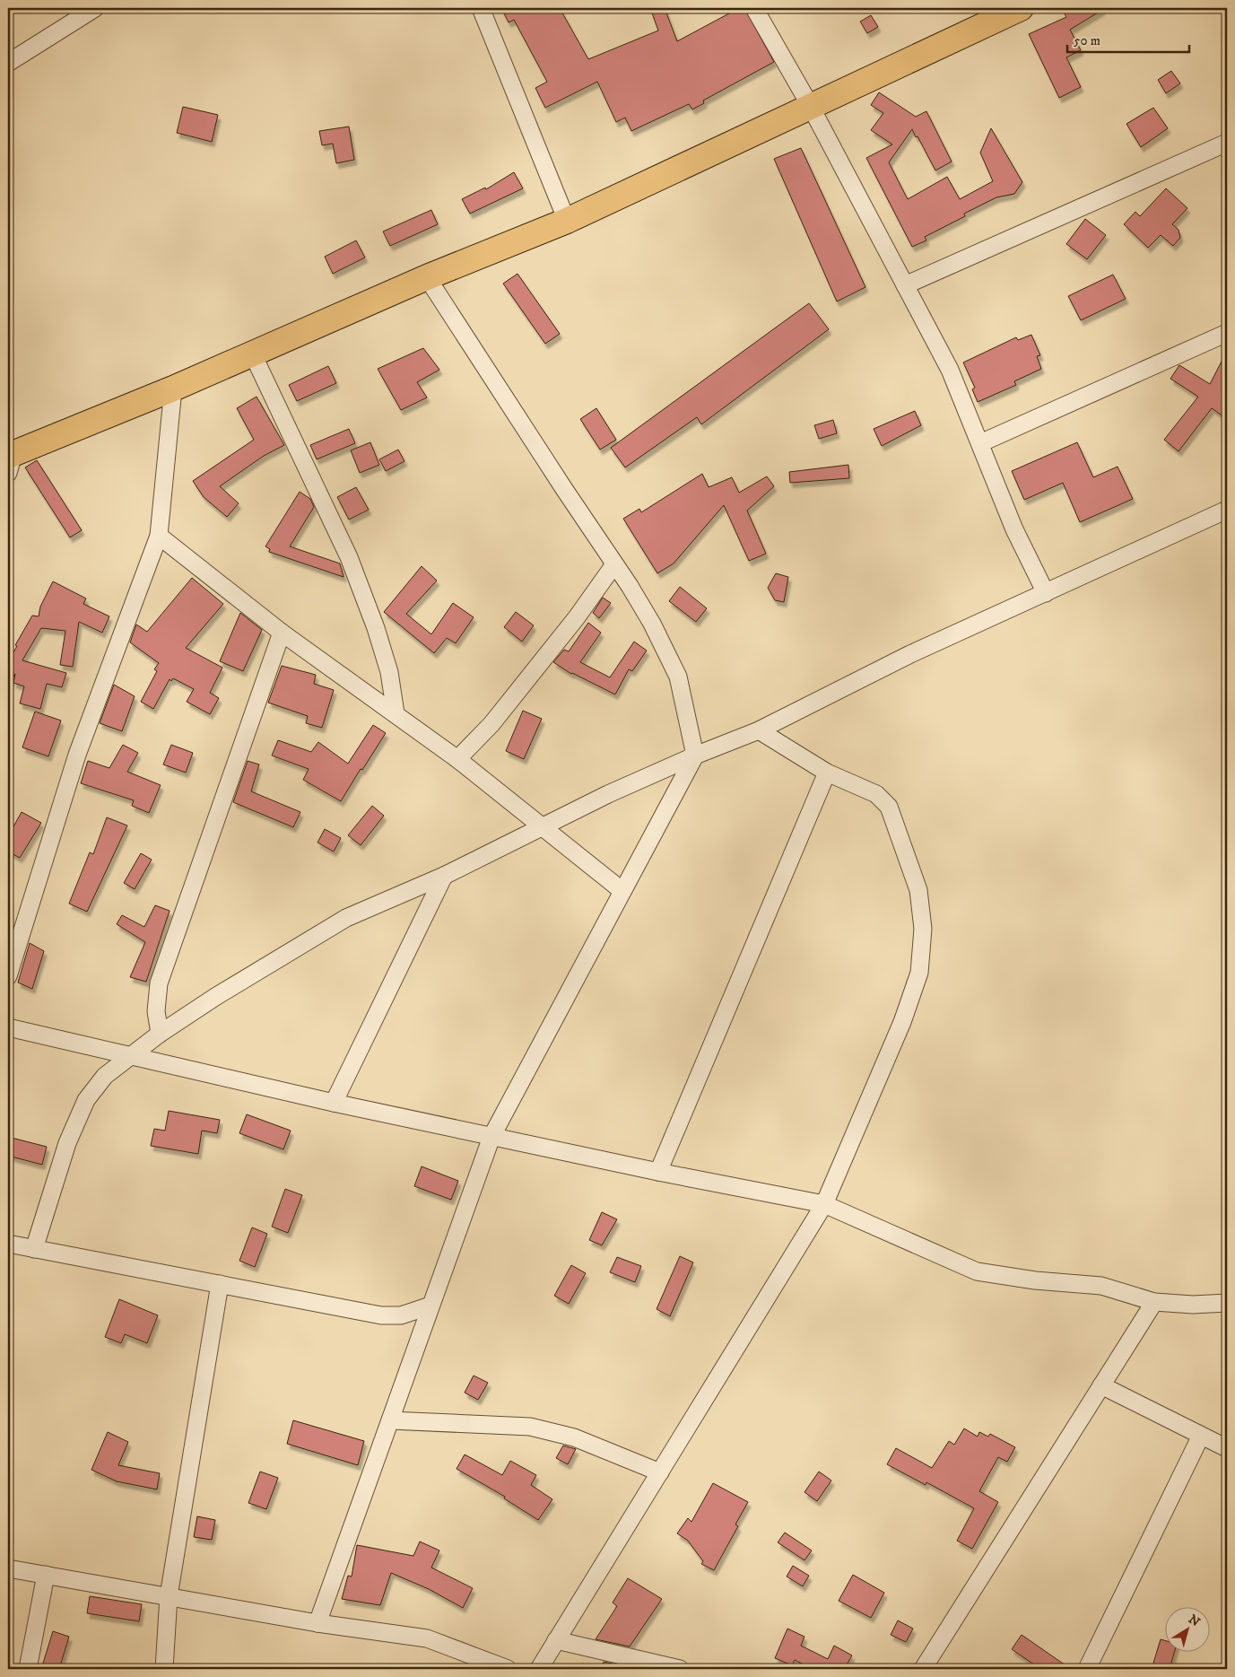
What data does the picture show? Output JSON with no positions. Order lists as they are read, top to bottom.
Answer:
{
  "scale_bar": "50 m",
  "north": "top right"
}
